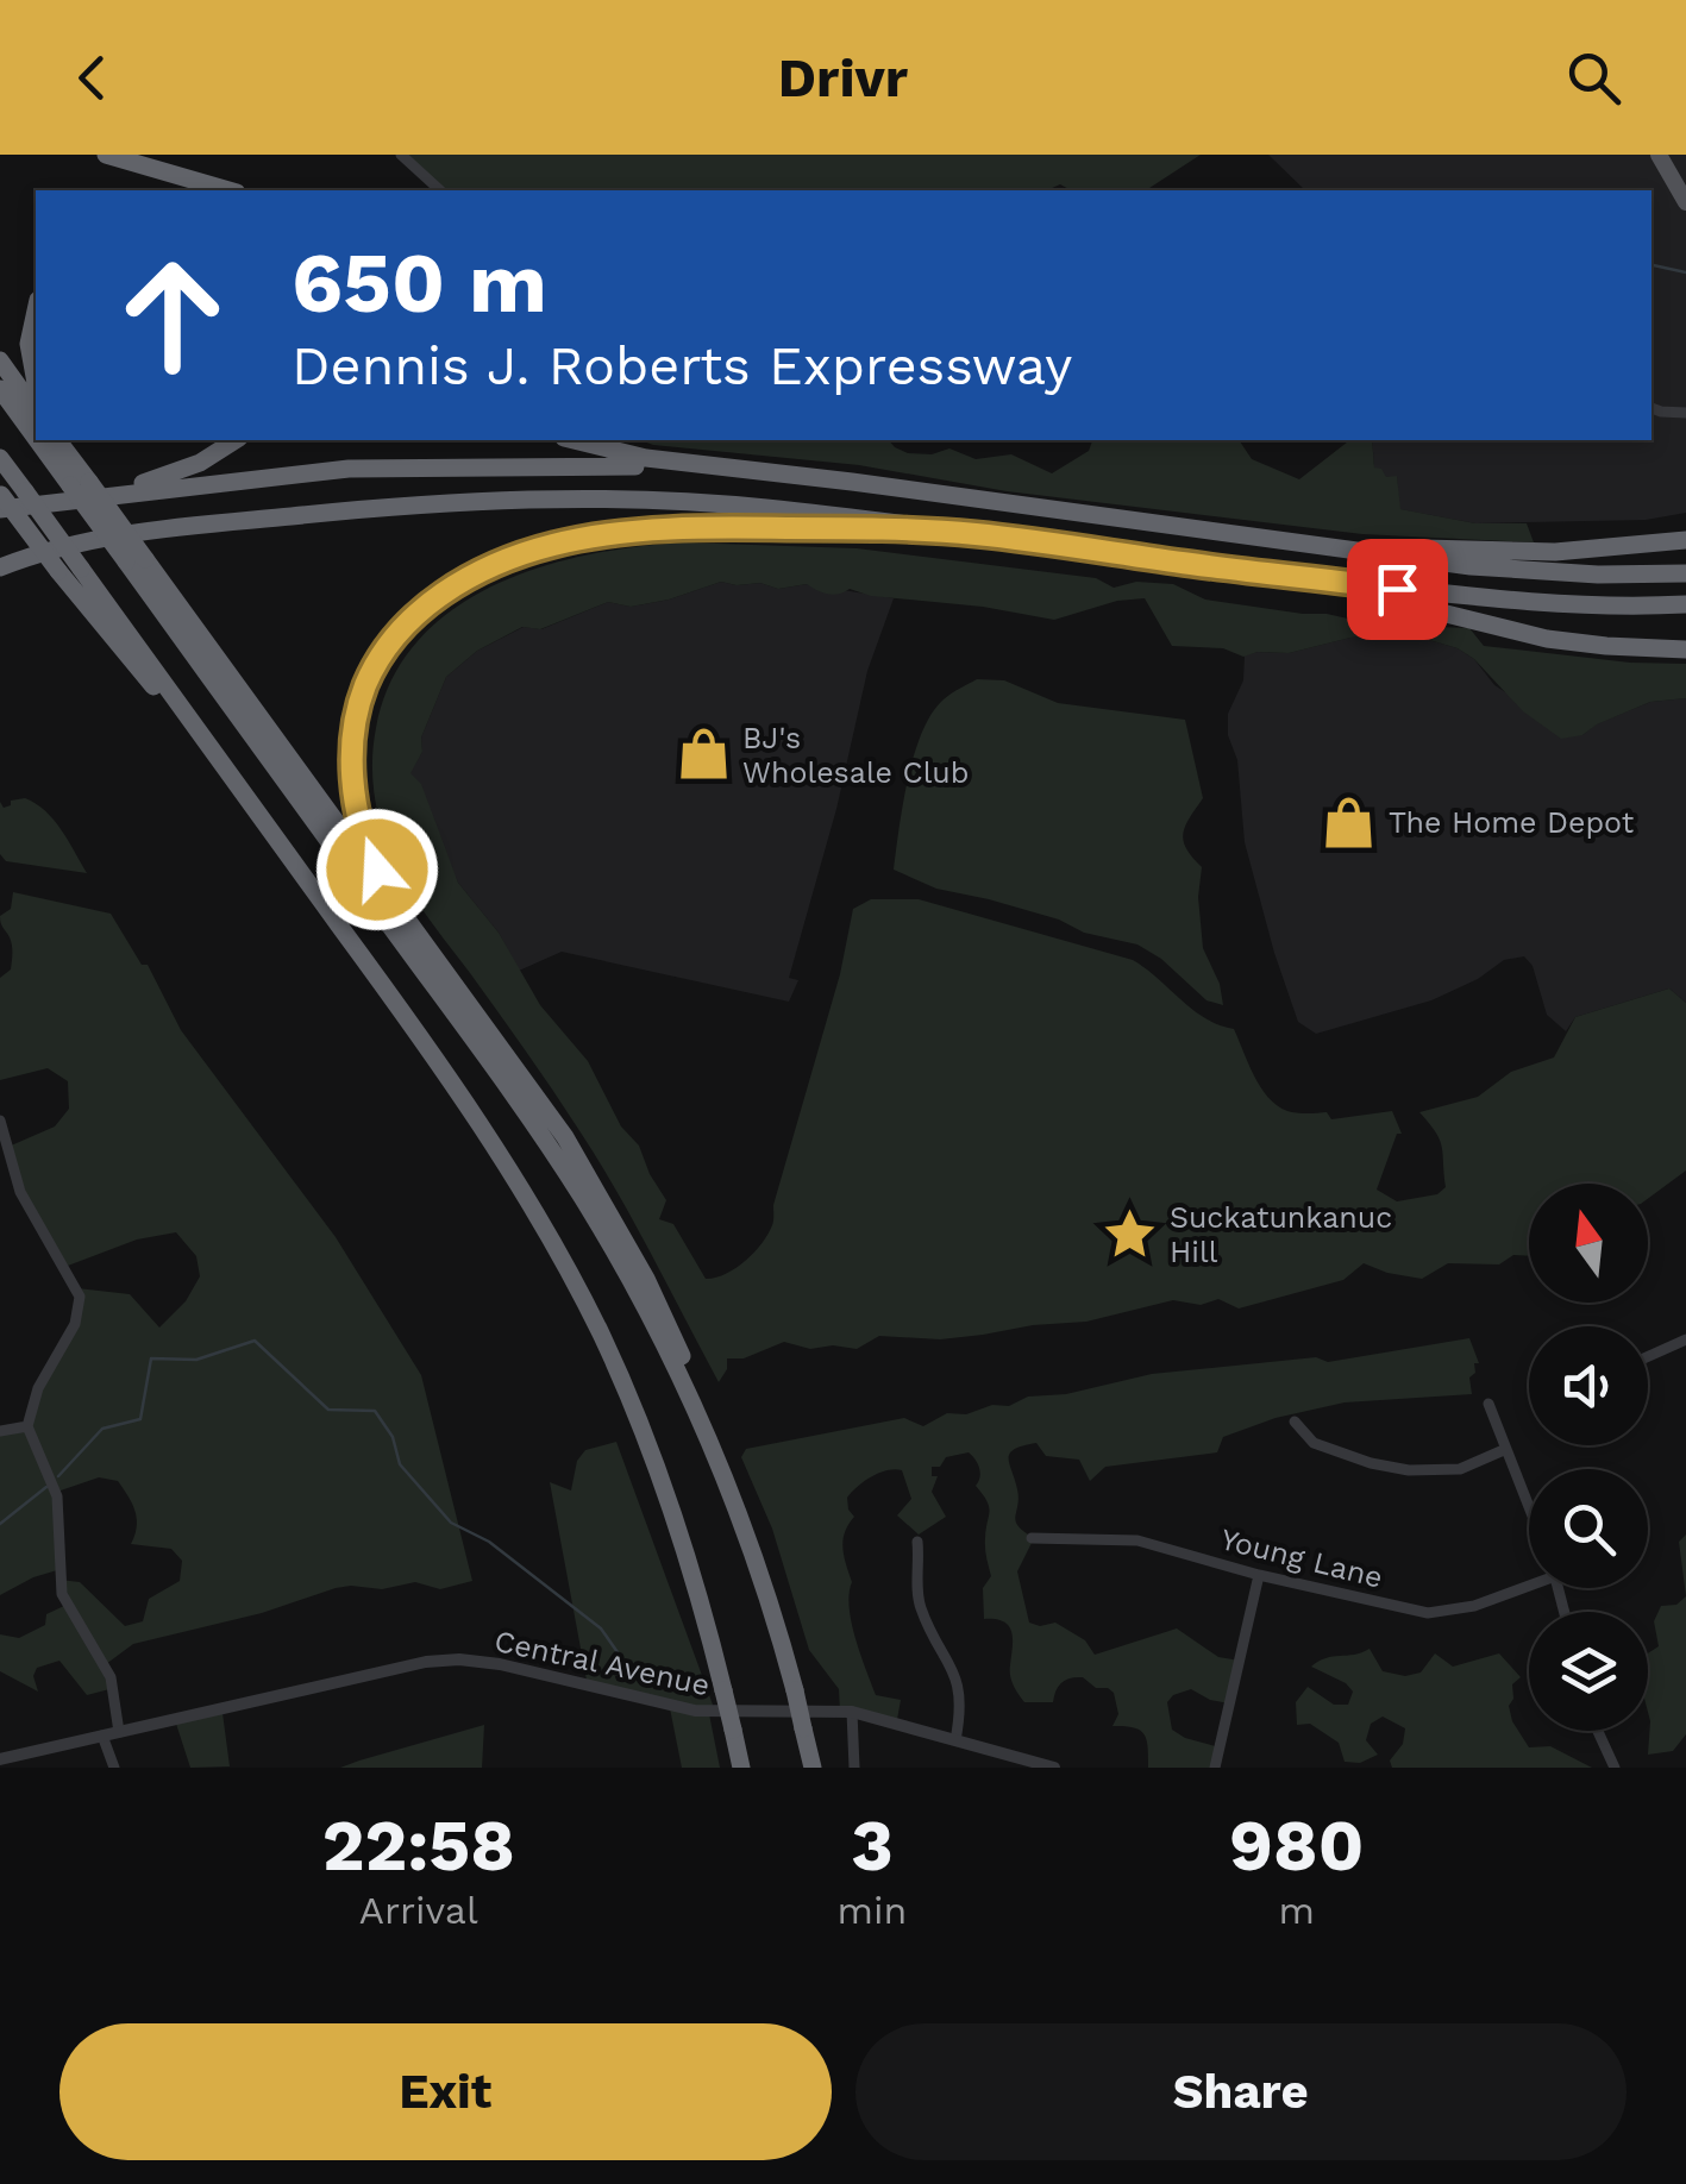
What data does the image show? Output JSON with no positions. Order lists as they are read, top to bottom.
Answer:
{
  "streets": {
    "street": ["Young Lane", "Central Avenue"]
  },
  "places": {
    "shop": ["BJ's Wholesale Club", "The Home Depot"],
    "place": ["Suckatunkanuc Hill"]
  },
  "north": "top",
  "page": {
    "header": "Drivr",
    "turn": ["650 m", "Dennis J. Roberts Expressway"],
    "eta": [
      "22:58",
      "Arrival",
      "3",
      "min",
      "980",
      "m"
    ],
    "buttons": ["Exit", "Share"]
  }
}
